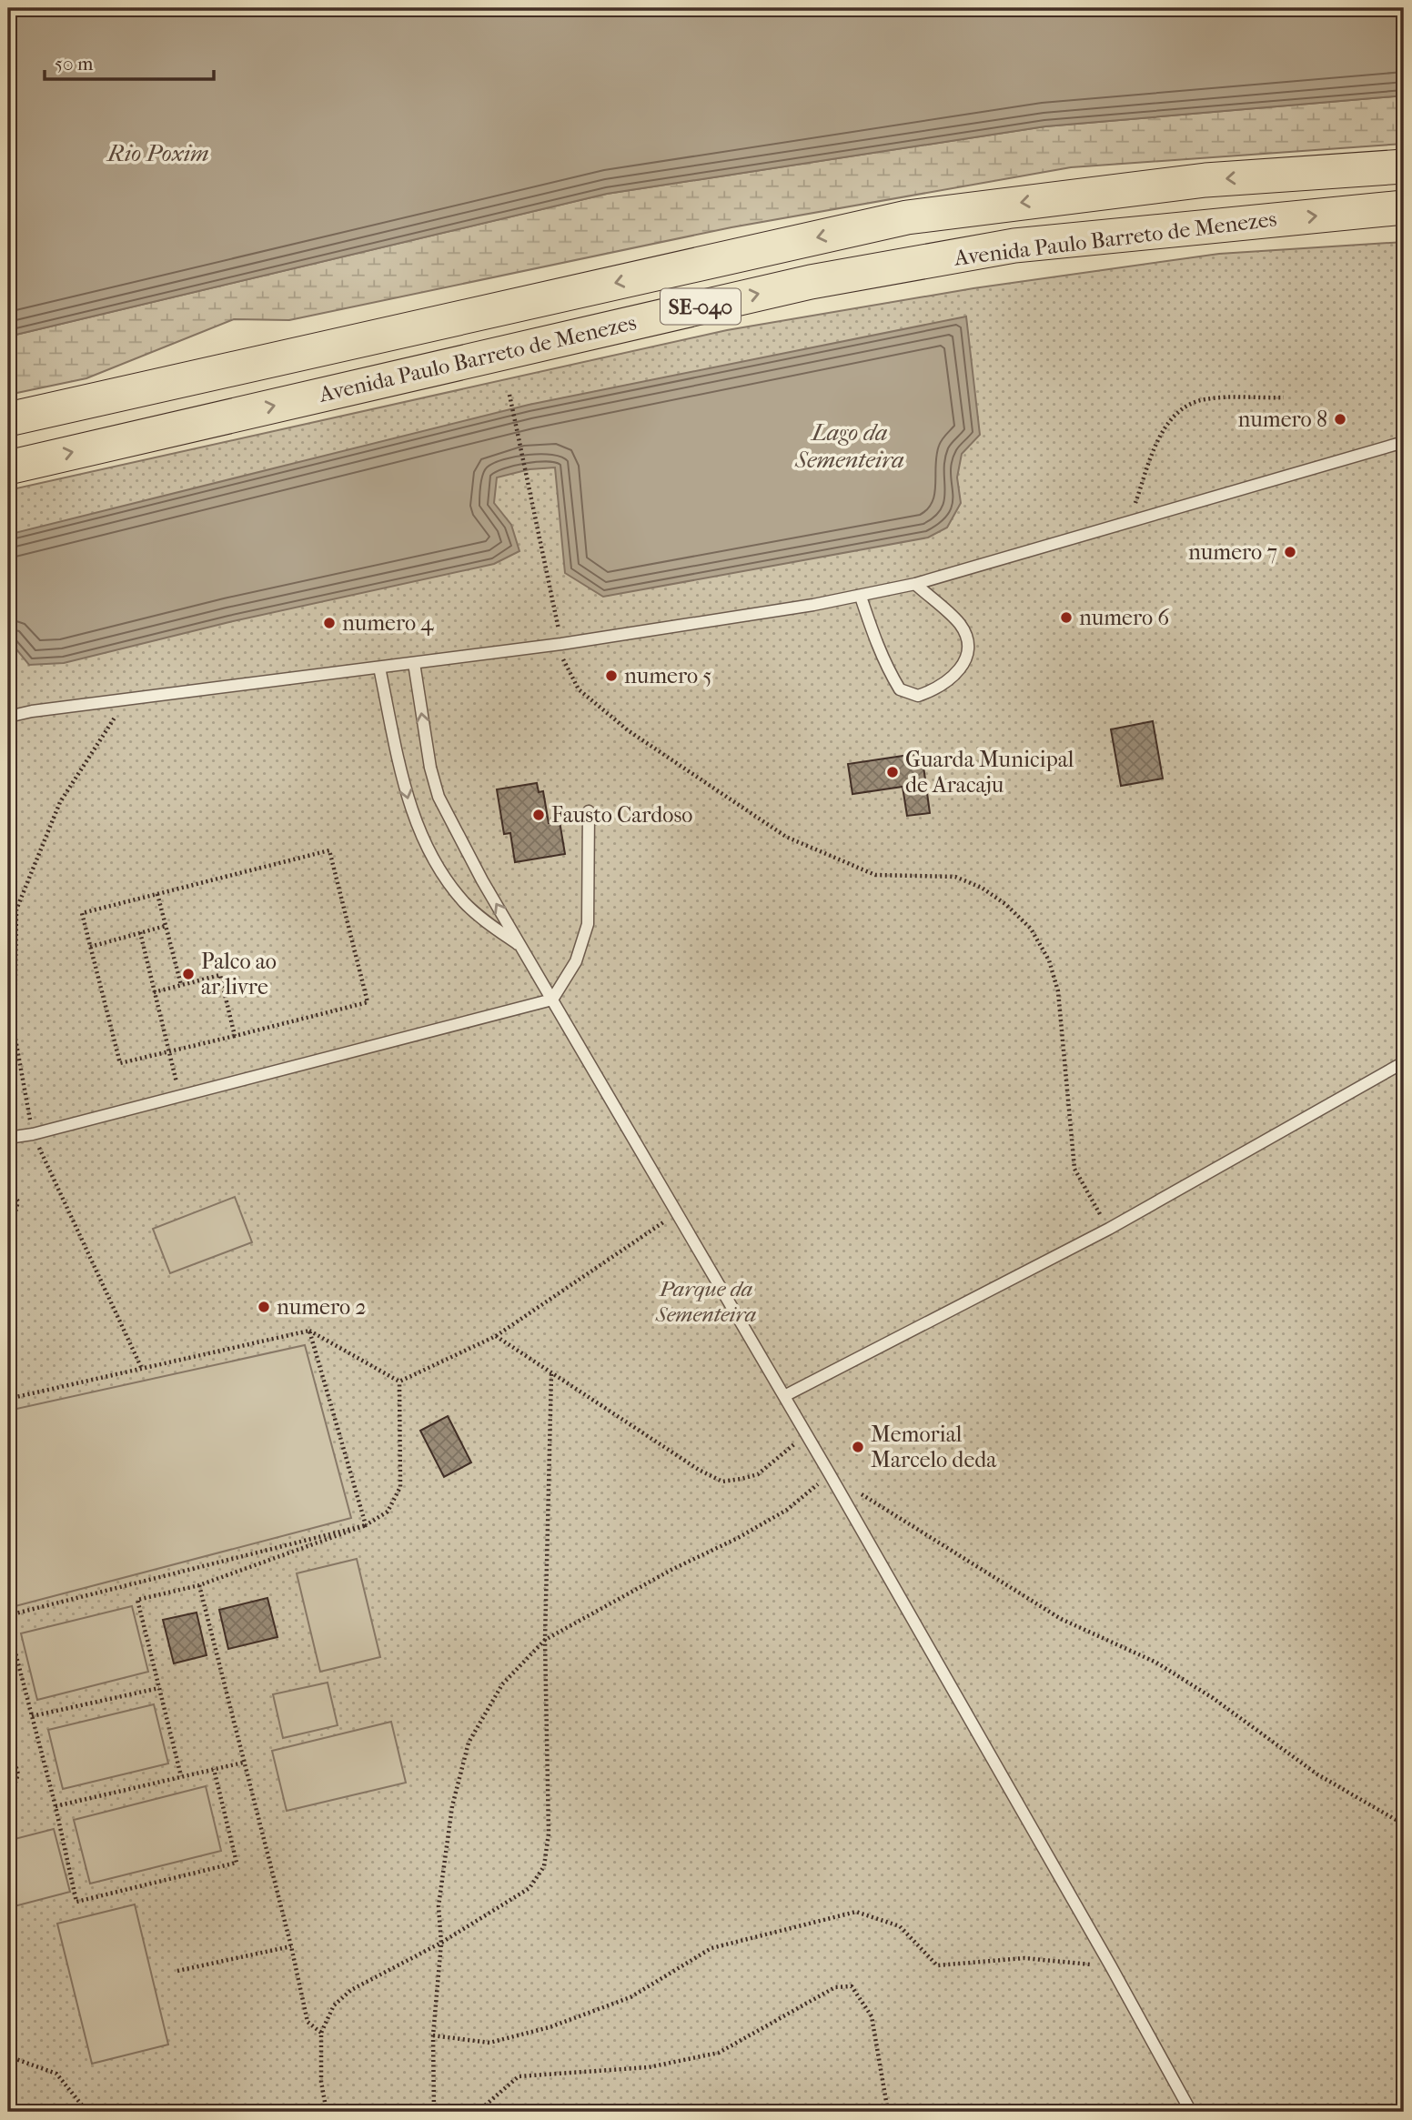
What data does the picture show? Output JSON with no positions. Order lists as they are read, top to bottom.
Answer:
{
  "streets": {
    "main road": ["Avenida Paulo Barreto de Menezes", "SE-040"]
  },
  "water": ["Rio Poxim", "Lago da Sementeira"],
  "parks": ["Parque da Sementeira"],
  "places": [
    "numero 8",
    "numero 7",
    "numero 6",
    "numero 4",
    "numero 5",
    "Guarda Municipal de Aracaju",
    "Fausto Cardoso",
    "Palco ao ar livre",
    "numero 2",
    "Memorial Marcelo deda"
  ],
  "scale_bar": "50 m"
}
